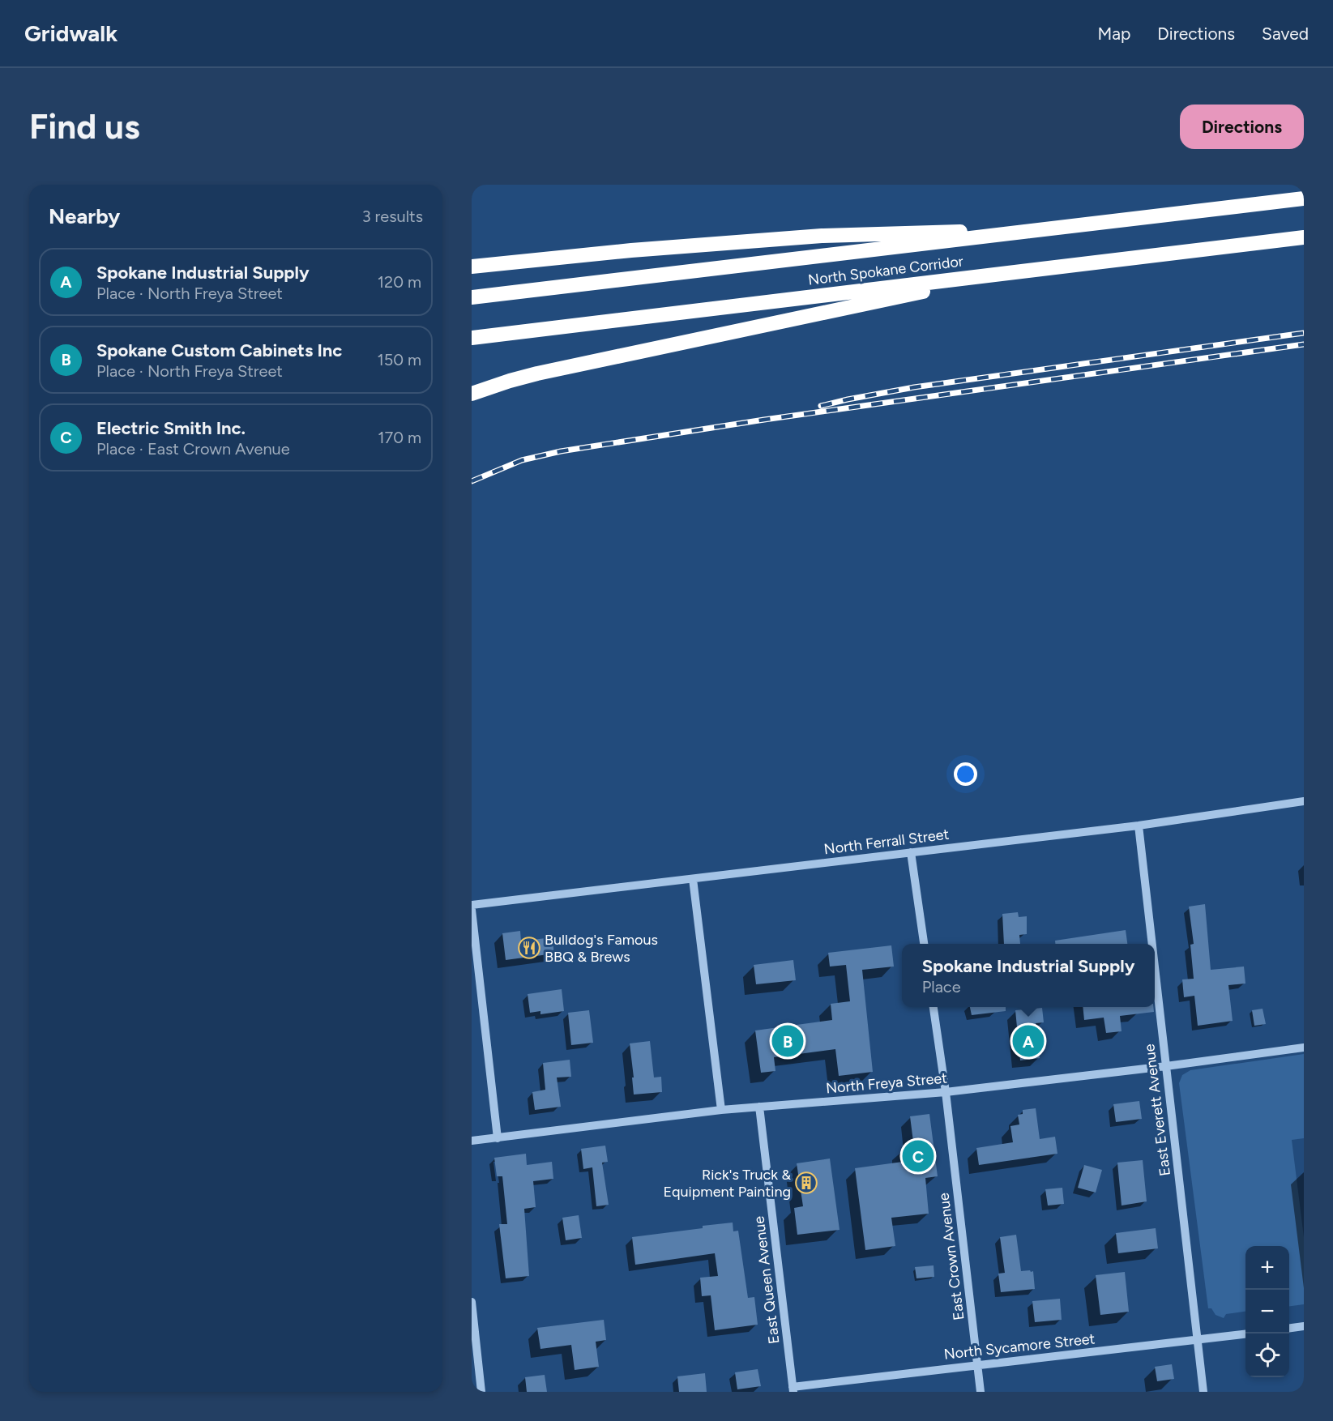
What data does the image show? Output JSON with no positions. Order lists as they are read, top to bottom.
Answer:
{
  "streets": {
    "highway": ["North Spokane Corridor"],
    "street": [
      "North Ferrall Street",
      "North Freya Street",
      "East Everett Avenue",
      "East Crown Avenue",
      "East Queen Avenue",
      "North Sycamore Street"
    ]
  },
  "crossings": [
    ["North Ferrall Street", "East Everett Avenue"],
    ["North Freya Street", "East Everett Avenue"],
    ["North Freya Street", "East Crown Avenue"],
    ["North Freya Street", "East Queen Avenue"],
    ["East Everett Avenue", "North Sycamore Street"],
    ["East Crown Avenue", "North Sycamore Street"],
    ["East Queen Avenue", "North Sycamore Street"]
  ],
  "places": {
    "restaurant": ["Bulldog's Famous BBQ & Brews"],
    "building": ["Rick's Truck & Equipment Painting"]
  },
  "page": {
    "header": "Gridwalk",
    "nav": ["Map", "Directions", "Saved"],
    "buttons": "Directions",
    "title": "Find us",
    "heading": ["Nearby", "3 results"],
    "list": [
      {
        "mark": "A",
        "name": "Spokane Industrial Supply",
        "note": "Place · North Freya Street",
        "value": "120 m"
      },
      {
        "mark": "B",
        "name": "Spokane Custom Cabinets Inc",
        "note": "Place · North Freya Street",
        "value": "150 m"
      },
      {
        "mark": "C",
        "name": "Electric Smith Inc.",
        "note": "Place · East Crown Avenue",
        "value": "170 m"
      }
    ],
    "popup": ["Spokane Industrial Supply", "Place"],
    "pins": ["A", "B", "C"],
    "map_buttons": ["+", "−"]
  }
}
